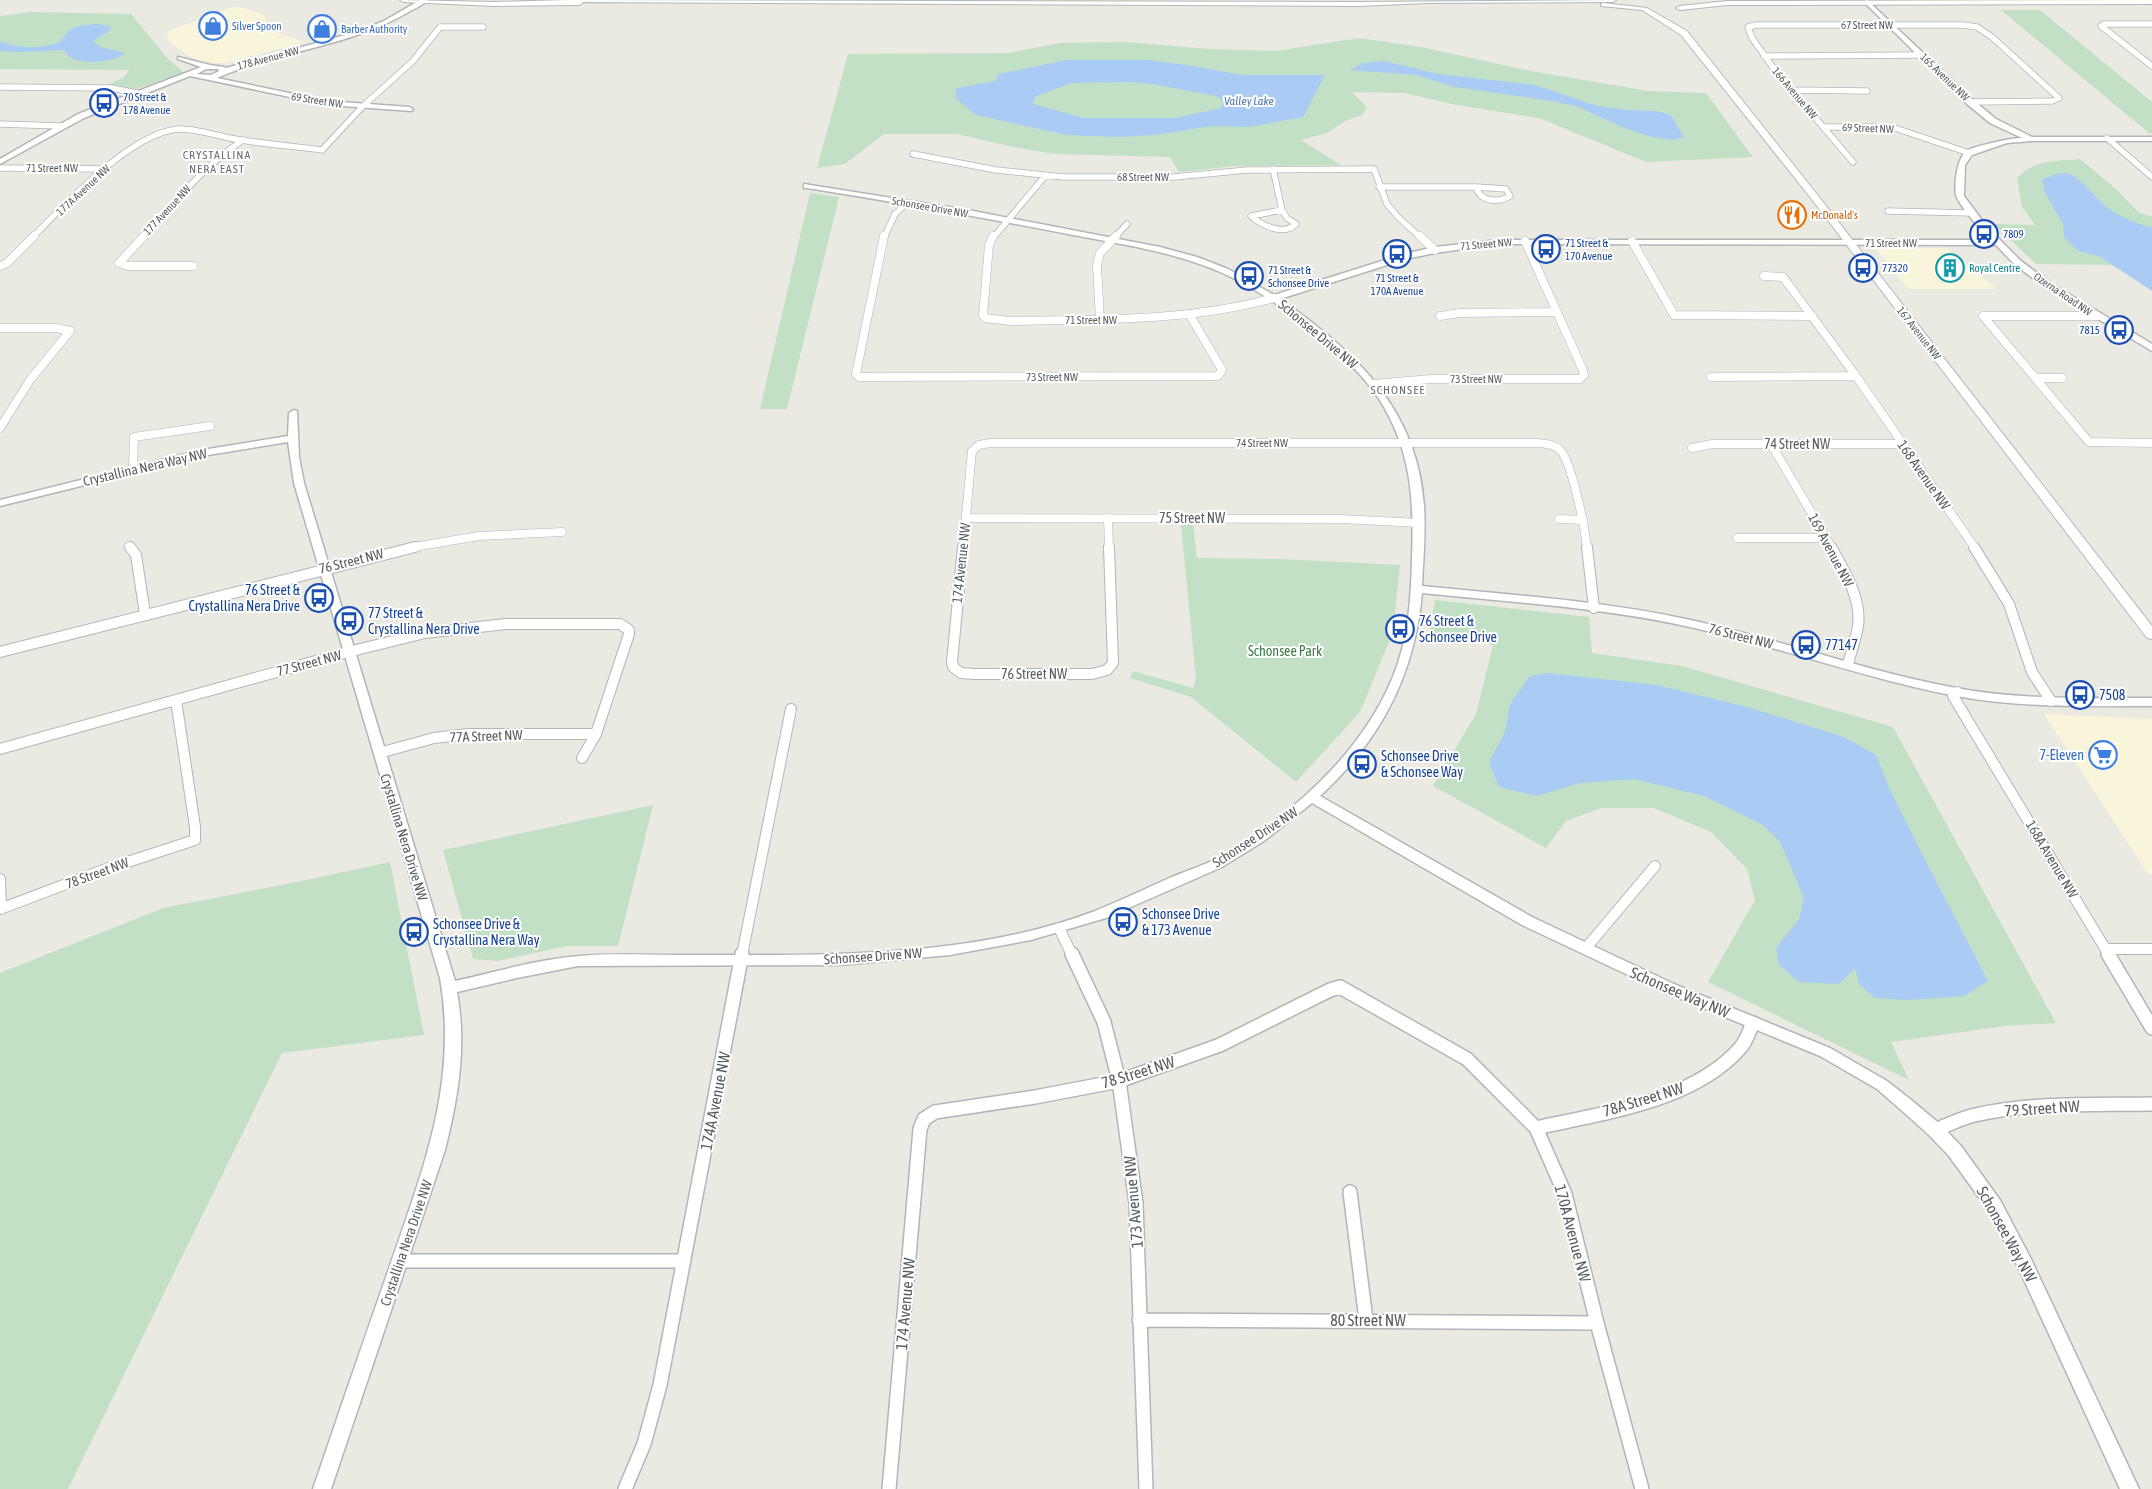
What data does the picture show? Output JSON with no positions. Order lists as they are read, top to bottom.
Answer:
{
  "streets": {
    "main road": ["167 Avenue NW"],
    "street": [
      "67 Street NW",
      "178 Avenue NW",
      "165 Avenue NW",
      "166 Avenue NW",
      "69 Street NW",
      "71 Street NW",
      "68 Street NW",
      "177A Avenue NW",
      "Schonsee Drive NW",
      "177 Avenue NW",
      "Ozerna Road NW",
      "73 Street NW",
      "74 Street NW",
      "Crystallina Nera Way NW",
      "168 Avenue NW",
      "75 Street NW",
      "169 Avenue NW",
      "76 Street NW",
      "174 Avenue NW",
      "77 Street NW",
      "77A Street NW",
      "Crystallina Nera Drive NW",
      "168A Avenue NW",
      "78 Street NW",
      "Schonsee Way NW",
      "78A Street NW",
      "174A Avenue NW",
      "79 Street NW",
      "173 Avenue NW",
      "170A Avenue NW",
      "80 Street NW"
    ]
  },
  "crossings": [
    ["67 Street NW", "165 Avenue NW"],
    ["67 Street NW", "166 Avenue NW"],
    ["178 Avenue NW", "69 Street NW"],
    ["166 Avenue NW", "69 Street NW"],
    ["69 Street NW", "Ozerna Road NW"],
    ["71 Street NW", "177A Avenue NW"],
    ["71 Street NW", "Schonsee Drive NW"],
    ["71 Street NW", "Ozerna Road NW"],
    ["71 Street NW", "167 Avenue NW"],
    ["71 Street NW", "73 Street NW"],
    ["177A Avenue NW", "177 Avenue NW"],
    ["Schonsee Drive NW", "73 Street NW"],
    ["Schonsee Drive NW", "74 Street NW"],
    ["Schonsee Drive NW", "75 Street NW"],
    ["Schonsee Drive NW", "76 Street NW"],
    ["Schonsee Drive NW", "Crystallina Nera Drive NW"],
    ["Schonsee Drive NW", "Schonsee Way NW"],
    ["Schonsee Drive NW", "174A Avenue NW"],
    ["Schonsee Drive NW", "173 Avenue NW"],
    ["74 Street NW", "168 Avenue NW"],
    ["74 Street NW", "169 Avenue NW"],
    ["74 Street NW", "174 Avenue NW"],
    ["Crystallina Nera Way NW", "Crystallina Nera Drive NW"],
    ["168 Avenue NW", "76 Street NW"],
    ["75 Street NW", "76 Street NW"],
    ["75 Street NW", "174 Avenue NW"],
    ["169 Avenue NW", "76 Street NW"],
    ["76 Street NW", "174 Avenue NW"],
    ["76 Street NW", "Crystallina Nera Drive NW"],
    ["76 Street NW", "168A Avenue NW"],
    ["174 Avenue NW", "78 Street NW"],
    ["77 Street NW", "77A Street NW"],
    ["77 Street NW", "Crystallina Nera Drive NW"],
    ["77 Street NW", "78 Street NW"],
    ["77A Street NW", "Crystallina Nera Drive NW"],
    ["78 Street NW", "173 Avenue NW"],
    ["78 Street NW", "170A Avenue NW"],
    ["Schonsee Way NW", "78A Street NW"],
    ["Schonsee Way NW", "79 Street NW"],
    ["78A Street NW", "170A Avenue NW"],
    ["173 Avenue NW", "80 Street NW"],
    ["170A Avenue NW", "80 Street NW"]
  ],
  "districts": ["CRYSTALLINA NERA EAST", "SCHONSEE"],
  "water": ["Valley Lake"],
  "parks": ["Schonsee Park"],
  "places": {
    "shop": ["Silver Spoon", "Barber Authority"],
    "bus stop": [
      "70 Street & 178 Avenue",
      "7809",
      "71 Street & 170 Avenue",
      "71 Street & 170A Avenue",
      "77320",
      "71 Street & Schonsee Drive",
      "7815",
      "76 Street & Crystallina Nera Drive",
      "77 Street & Crystallina Nera Drive",
      "76 Street & Schonsee Drive",
      "77147",
      "7508",
      "Schonsee Drive & Schonsee Way",
      "Schonsee Drive & 173 Avenue",
      "Schonsee Drive & Crystallina Nera Way"
    ],
    "restaurant": ["McDonald's"],
    "building": ["Royal Centre"],
    "supermarket": ["7-Eleven"]
  }
}
